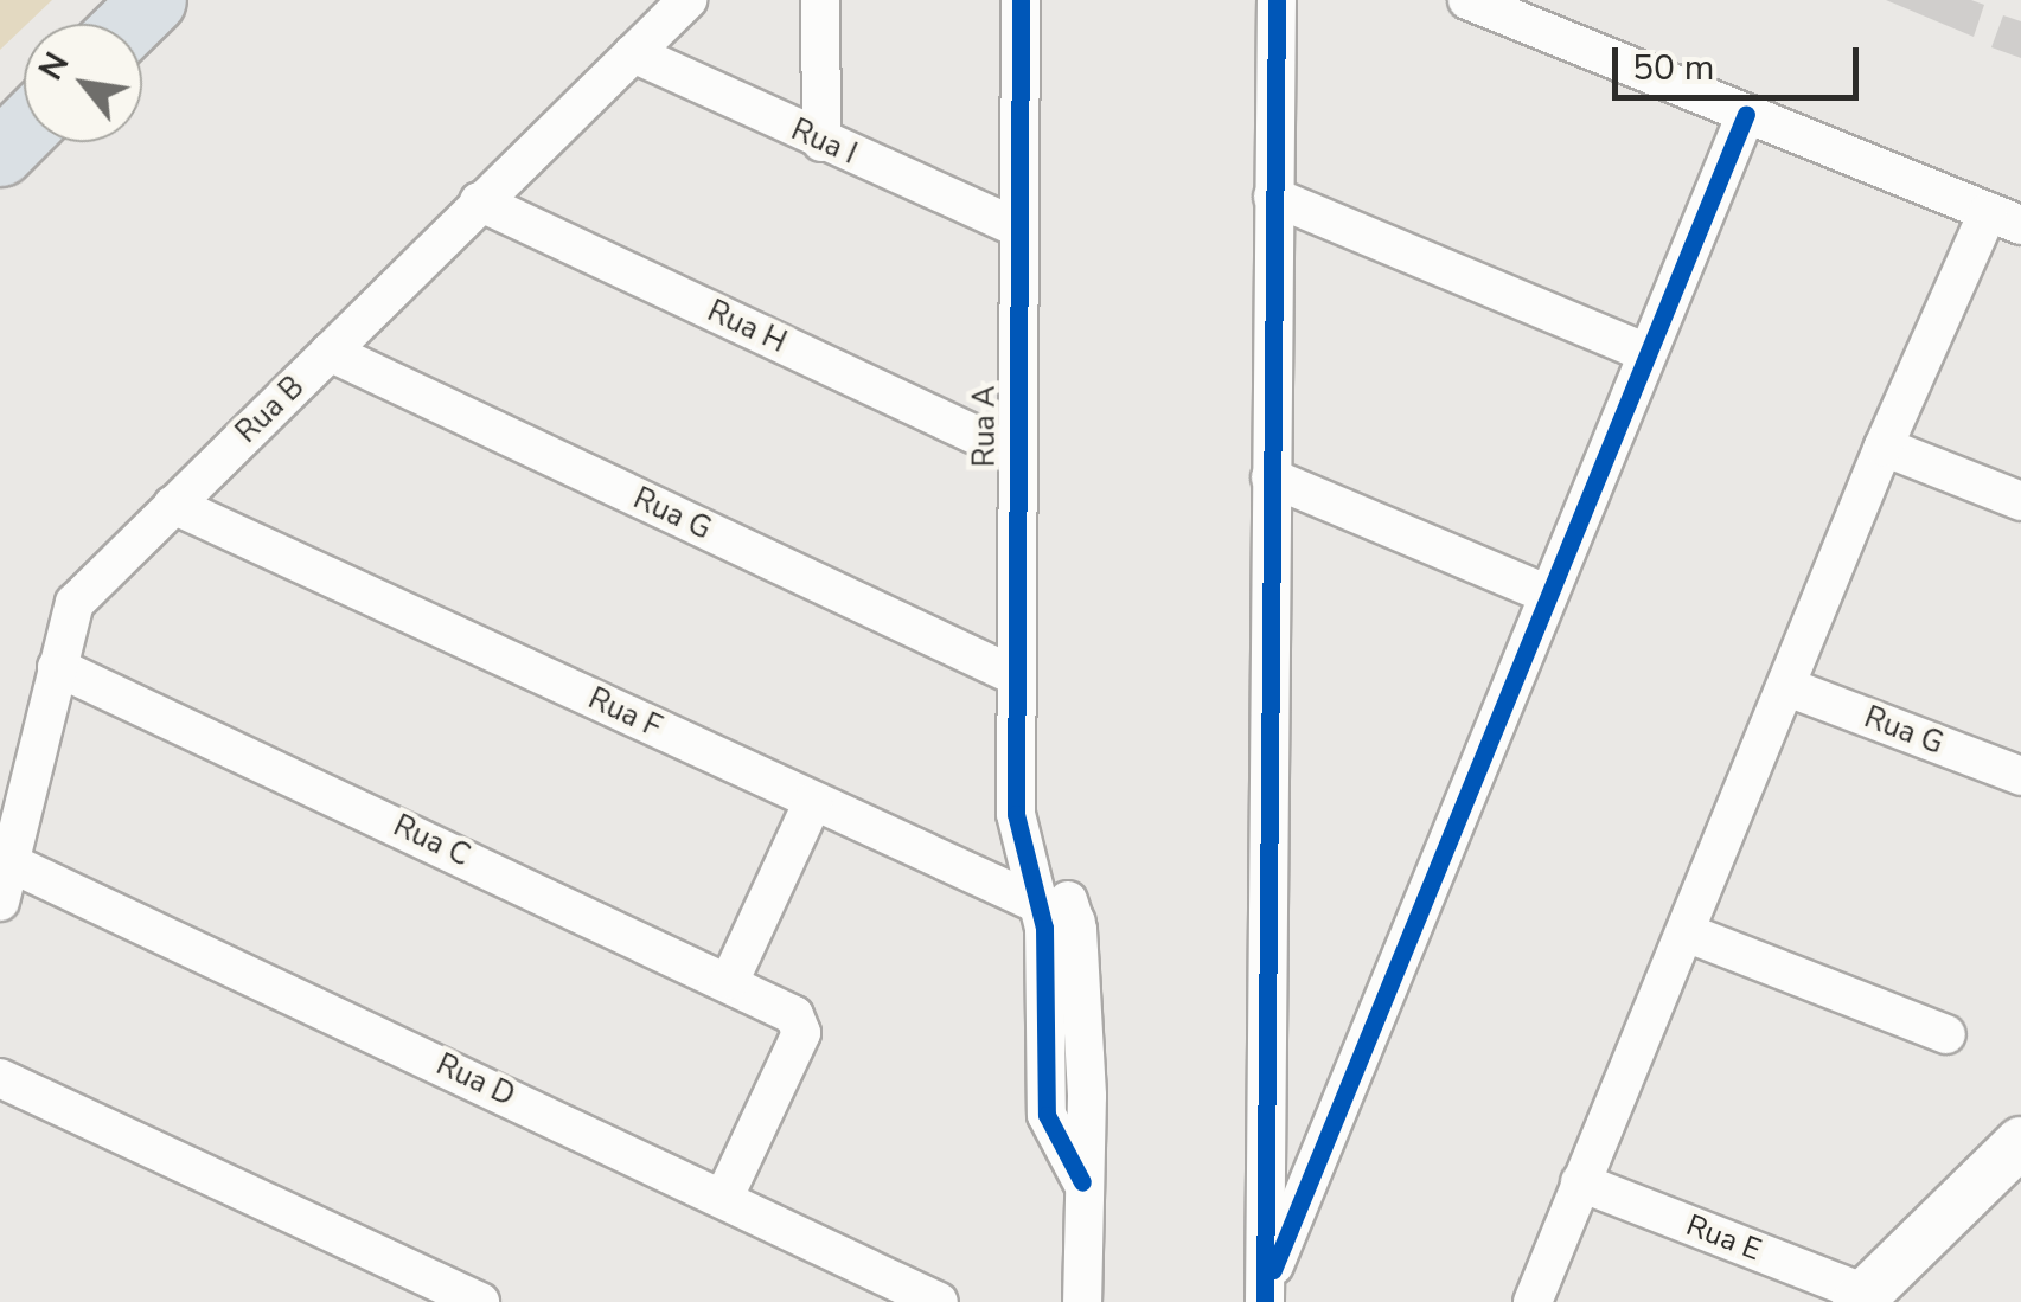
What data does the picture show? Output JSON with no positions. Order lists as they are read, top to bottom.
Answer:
{
  "streets": {
    "street": [
      "Rua I",
      "Rua H",
      "Rua B",
      "Rua A",
      "Rua G",
      "Rua F",
      "Rua C",
      "Rua D",
      "Rua E"
    ]
  },
  "crossings": [
    ["Rua I", "Rua B"],
    ["Rua I", "Rua A"],
    ["Rua H", "Rua B"],
    ["Rua H", "Rua A"],
    ["Rua B", "Rua G"],
    ["Rua B", "Rua F"],
    ["Rua B", "Rua C"],
    ["Rua B", "Rua D"],
    ["Rua A", "Rua G"],
    ["Rua A", "Rua F"],
    ["Rua C", "Rua D"]
  ],
  "scale_bar": "50 m",
  "north": "top left"
}
